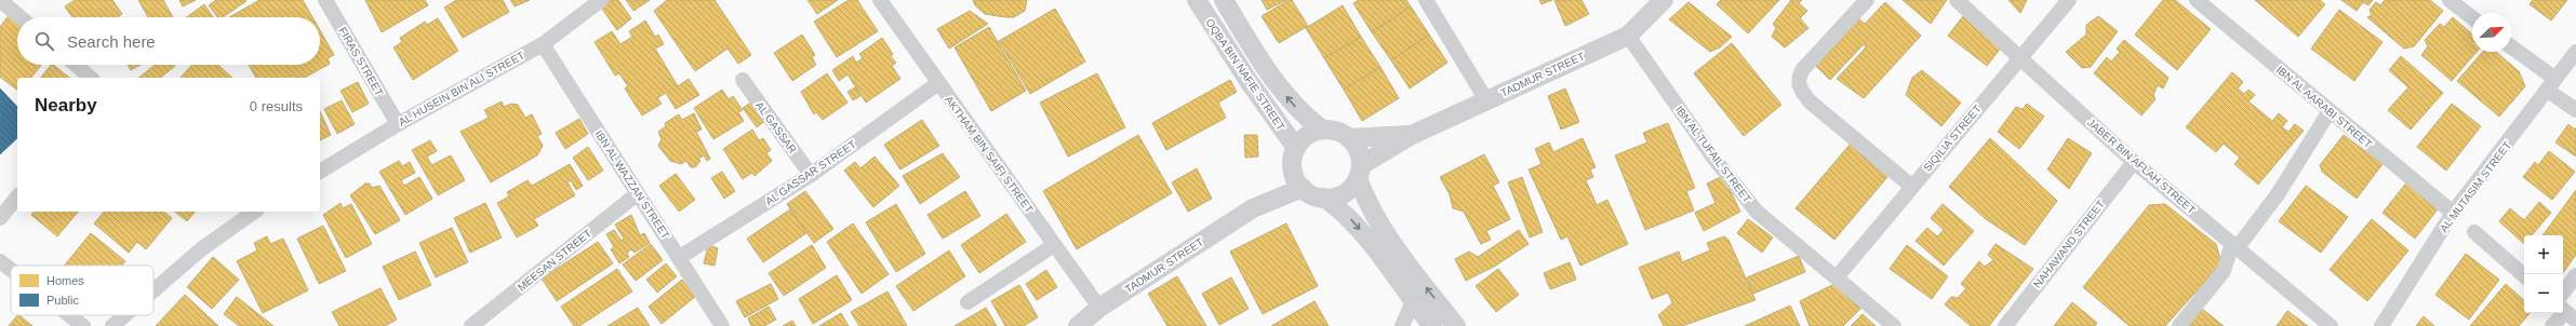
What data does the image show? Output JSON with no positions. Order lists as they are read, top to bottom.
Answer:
{
  "streets": {
    "street": [
      "FIRAS STREET",
      "OQBA BIN NAFIE STREET",
      "TADMUR STREET",
      "AL HUSEIN BIN ALI STREET",
      "IBN AL AARABI STREET",
      "AL GASSAR",
      "SIQILIA STREET",
      "AKTHAM BIN SAIFI STREET",
      "IBN AL TUFAIL STREET",
      "JABER BIN AFLAH STREET",
      "AL GASSAR STREET",
      "IBN AL WAZZAN STREET",
      "AL MUTASIM STREET",
      "NAHAWAND STREET",
      "MEESAN STREET"
    ]
  },
  "crossings": [
    ["FIRAS STREET", "AL HUSEIN BIN ALI STREET"],
    ["OQBA BIN NAFIE STREET", "TADMUR STREET"],
    ["TADMUR STREET", "AKTHAM BIN SAIFI STREET"],
    ["TADMUR STREET", "IBN AL TUFAIL STREET"],
    ["AL HUSEIN BIN ALI STREET", "IBN AL WAZZAN STREET"],
    ["IBN AL AARABI STREET", "AL MUTASIM STREET"],
    ["AL GASSAR", "AL GASSAR STREET"],
    ["SIQILIA STREET", "IBN AL TUFAIL STREET"],
    ["SIQILIA STREET", "JABER BIN AFLAH STREET"],
    ["AKTHAM BIN SAIFI STREET", "AL GASSAR STREET"],
    ["JABER BIN AFLAH STREET", "NAHAWAND STREET"],
    ["AL GASSAR STREET", "IBN AL WAZZAN STREET"],
    ["IBN AL WAZZAN STREET", "MEESAN STREET"]
  ],
  "legend": ["Homes", "Public"],
  "north": "top right",
  "page": {
    "search": "Search here",
    "heading": ["Nearby", "0 results"],
    "map_buttons": ["+", "−"]
  }
}
